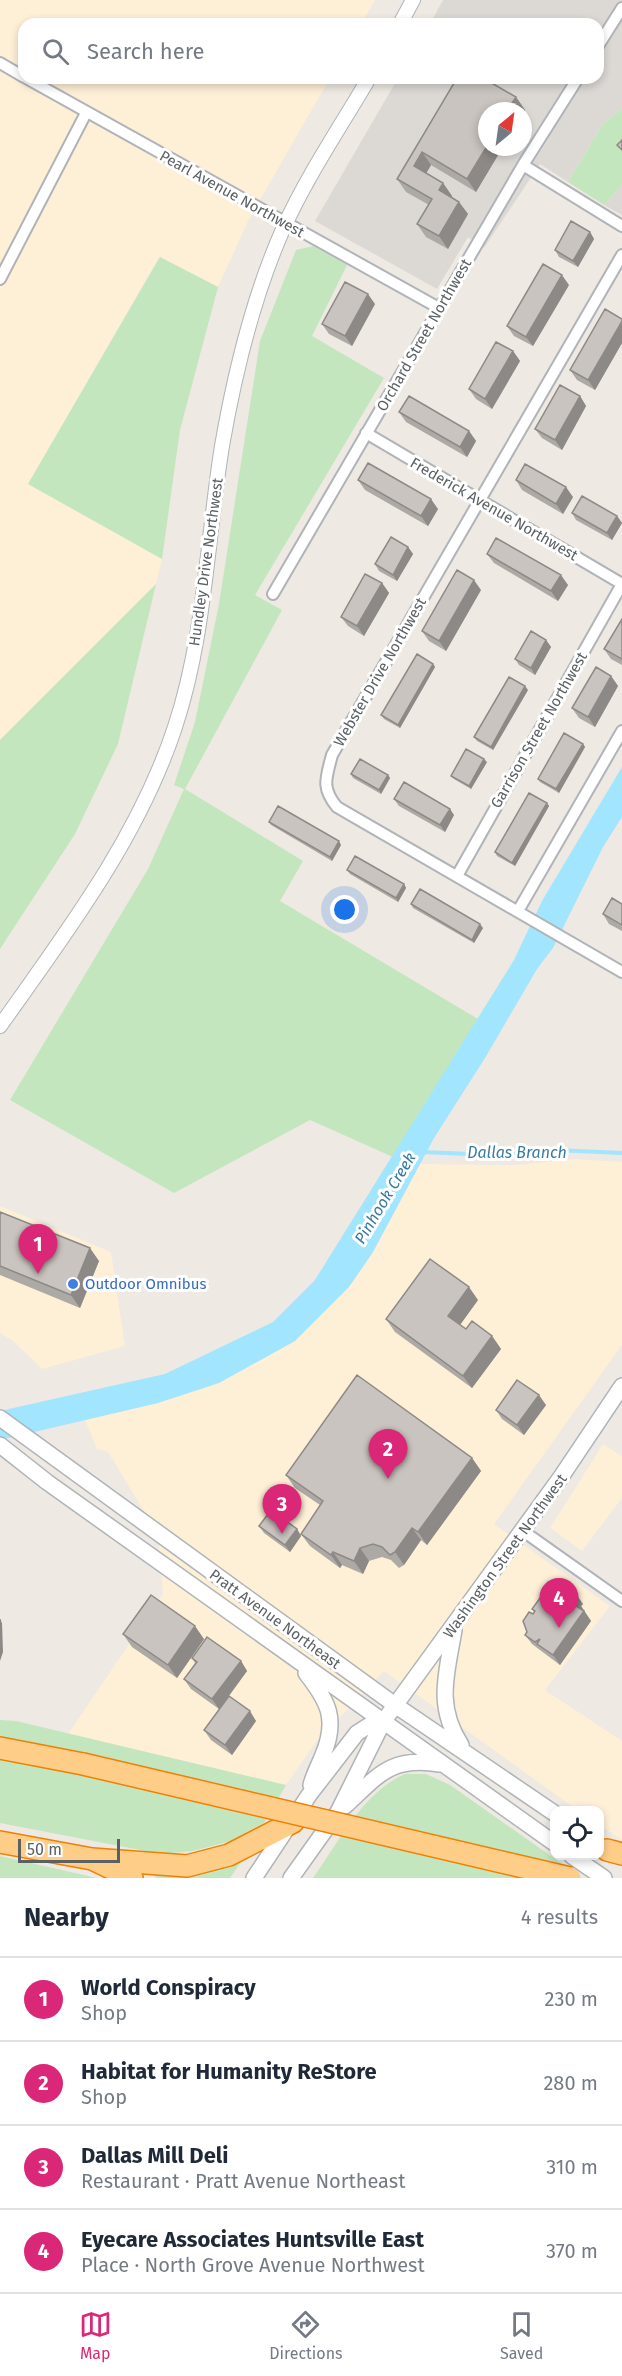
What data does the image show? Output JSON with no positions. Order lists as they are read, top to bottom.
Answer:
{
  "streets": {
    "main road": ["Washington Street Northwest", "Pratt Avenue Northeast"],
    "street": [
      "Pearl Avenue Northwest",
      "Orchard Street Northwest",
      "Frederick Avenue Northwest",
      "Hundley Drive Northwest",
      "Webster Drive Northwest",
      "Garrison Street Northwest"
    ]
  },
  "crossings": [
    ["Pearl Avenue Northwest", "Orchard Street Northwest"],
    ["Pearl Avenue Northwest", "Hundley Drive Northwest"],
    ["Orchard Street Northwest", "Frederick Avenue Northwest"],
    ["Frederick Avenue Northwest", "Webster Drive Northwest"],
    ["Frederick Avenue Northwest", "Garrison Street Northwest"],
    ["Webster Drive Northwest", "Garrison Street Northwest"],
    ["Washington Street Northwest", "Pratt Avenue Northeast"]
  ],
  "water": ["Dallas Branch", "Pinhook Creek"],
  "places": ["Outdoor Omnibus"],
  "scale_bar": "50 m",
  "north": "top right",
  "page": {
    "search": "Search here",
    "pins": [
      "1",
      "2",
      "3",
      "4"
    ],
    "scale": "50 m",
    "heading": ["Nearby", "4 results"],
    "list": [
      {
        "mark": "1",
        "name": "World Conspiracy",
        "note": "Shop",
        "value": "230 m"
      },
      {
        "mark": "2",
        "name": "Habitat for Humanity ReStore",
        "note": "Shop",
        "value": "280 m"
      },
      {
        "mark": "3",
        "name": "Dallas Mill Deli",
        "note": "Restaurant · Pratt Avenue Northeast",
        "value": "310 m"
      },
      {
        "mark": "4",
        "name": "Eyecare Associates Huntsville East",
        "note": "Place · North Grove Avenue Northwest",
        "value": "370 m"
      }
    ],
    "nav": ["Map", "Directions", "Saved"]
  }
}
